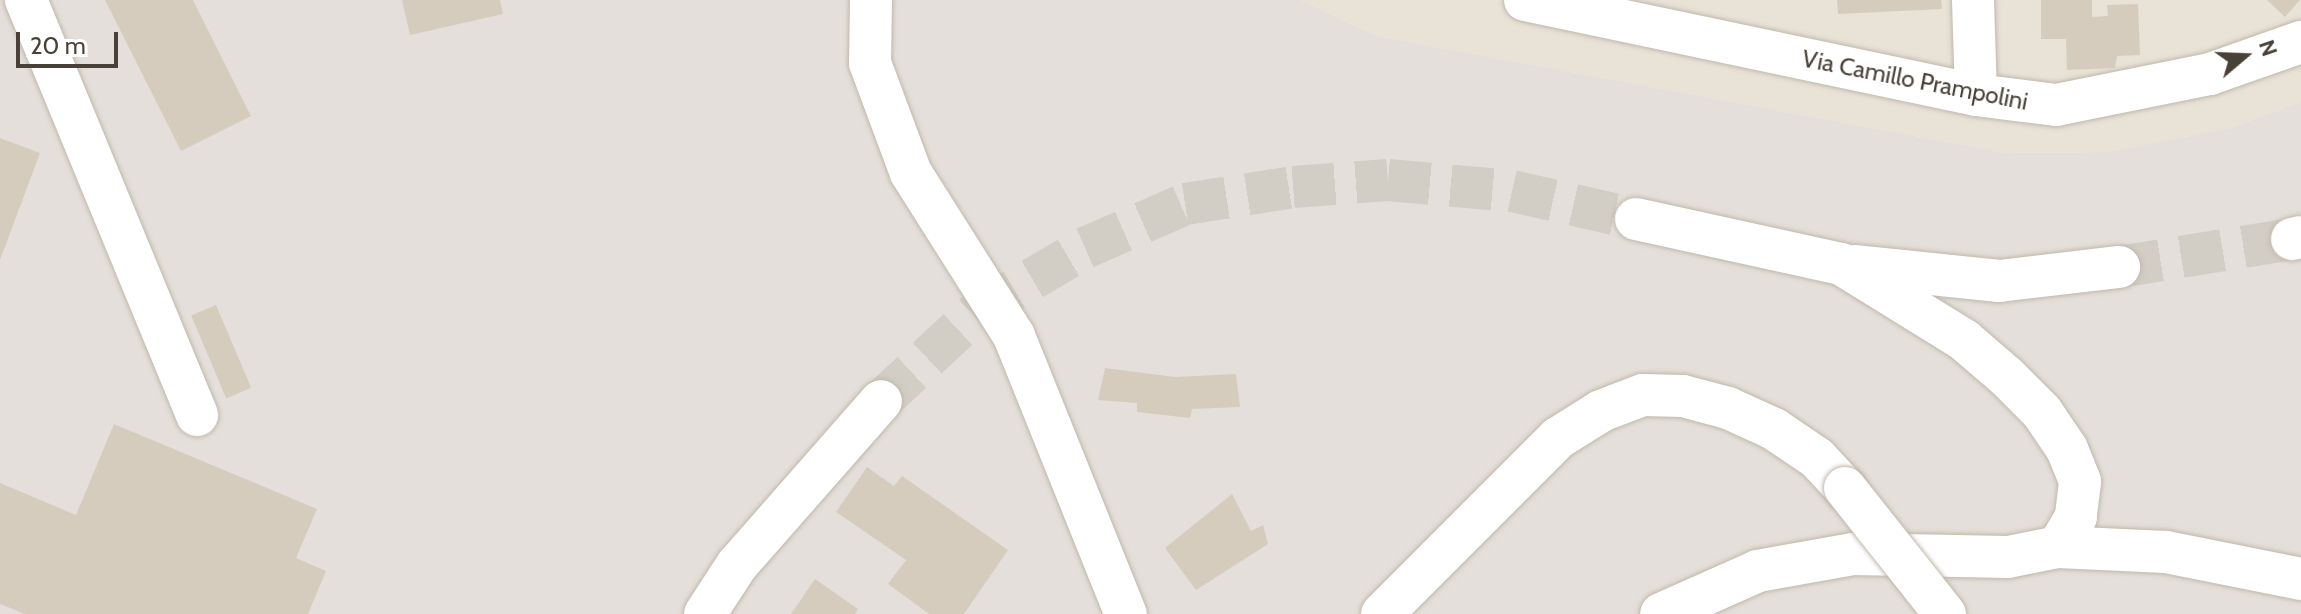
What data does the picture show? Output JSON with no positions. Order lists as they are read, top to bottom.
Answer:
{
  "streets": {
    "street": ["Via Camillo Prampolini"]
  },
  "scale_bar": "20 m",
  "north": "right"
}
